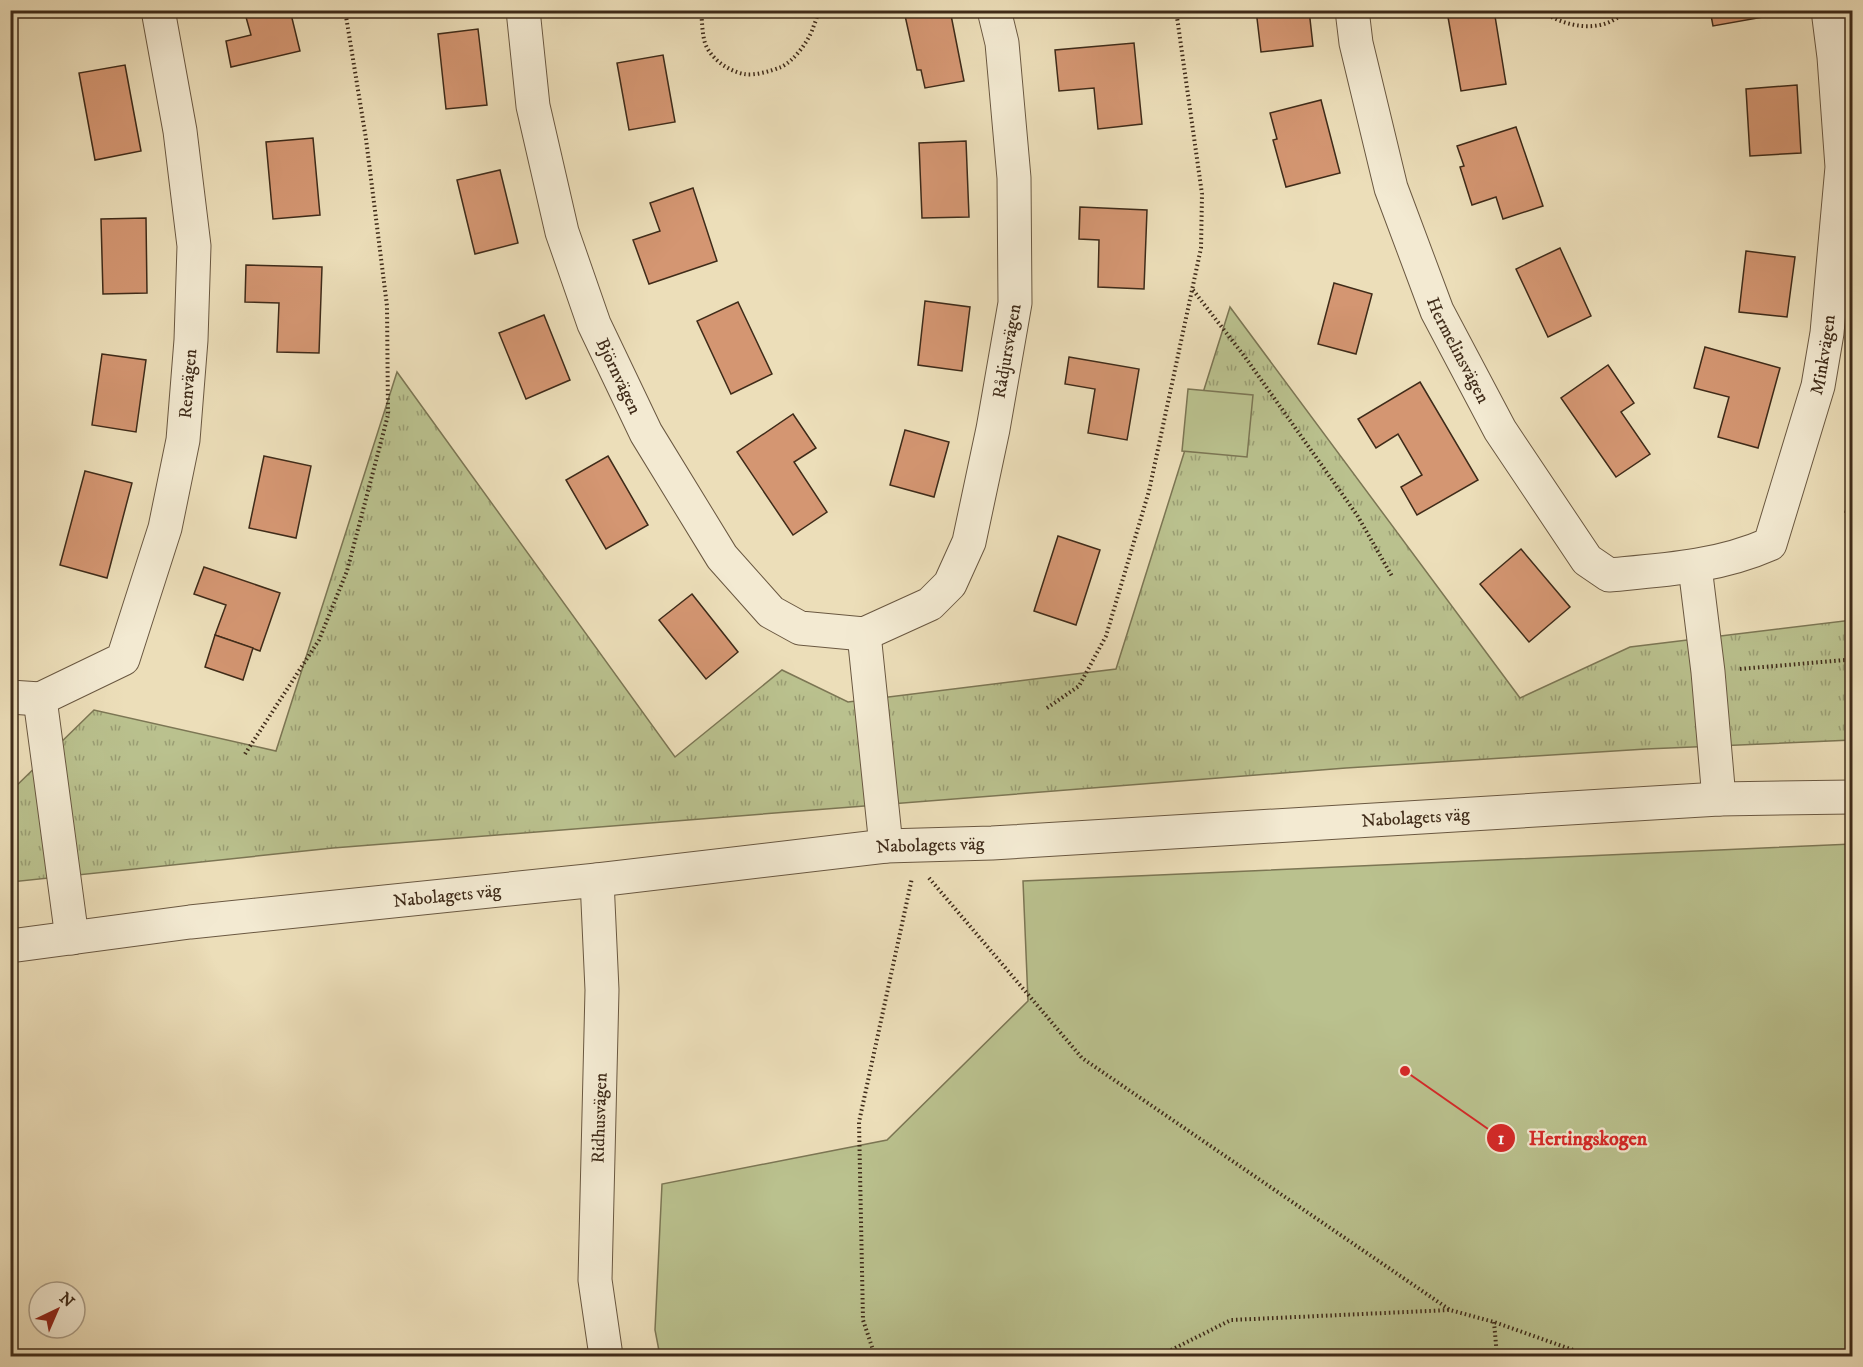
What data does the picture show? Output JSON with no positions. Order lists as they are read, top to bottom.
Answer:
{
  "streets": {
    "street": [
      "Rådjursvägen",
      "Hermelinsvägen",
      "Minkvägen",
      "Björnvägen",
      "Renvägen",
      "Nabolagets väg",
      "Ridhusvägen"
    ]
  },
  "crossings": [
    ["Rådjursvägen", "Björnvägen"],
    ["Hermelinsvägen", "Minkvägen"],
    ["Nabolagets väg", "Ridhusvägen"]
  ],
  "places": ["Hertingskogen"],
  "north": "top right"
}
